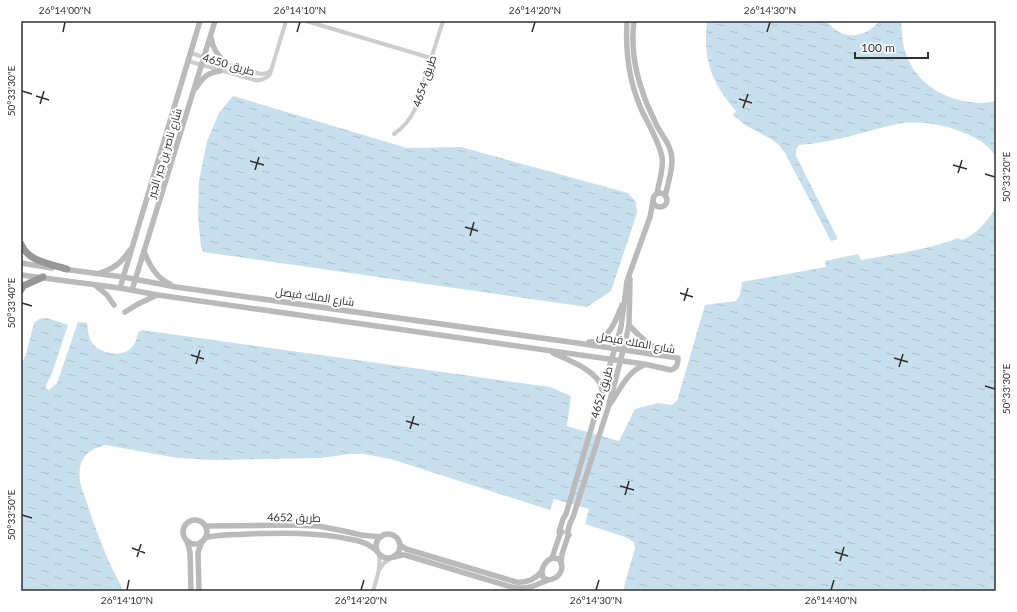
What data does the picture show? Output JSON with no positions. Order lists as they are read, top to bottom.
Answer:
{
  "streets": {
    "street": [
      "طريق 4650",
      "طريق 4654",
      "شارع ناصر بن جبر الجبر",
      "شارع الملك فيصل",
      "طريق 4652"
    ]
  },
  "crossings": [
    ["طريق 4650", "شارع ناصر بن جبر الجبر"],
    ["شارع ناصر بن جبر الجبر", "شارع الملك فيصل"],
    ["شارع الملك فيصل", "طريق 4652"]
  ],
  "scale_bar": "100 m",
  "coordinates": [
    "26°14'00\"N",
    "26°14'10\"N",
    "26°14'20\"N",
    "26°14'30\"N",
    "50°33'30\"E",
    "50°33'20\"E",
    "50°33'40\"E",
    "50°33'50\"E",
    "26°14'40\"N"
  ]
}
